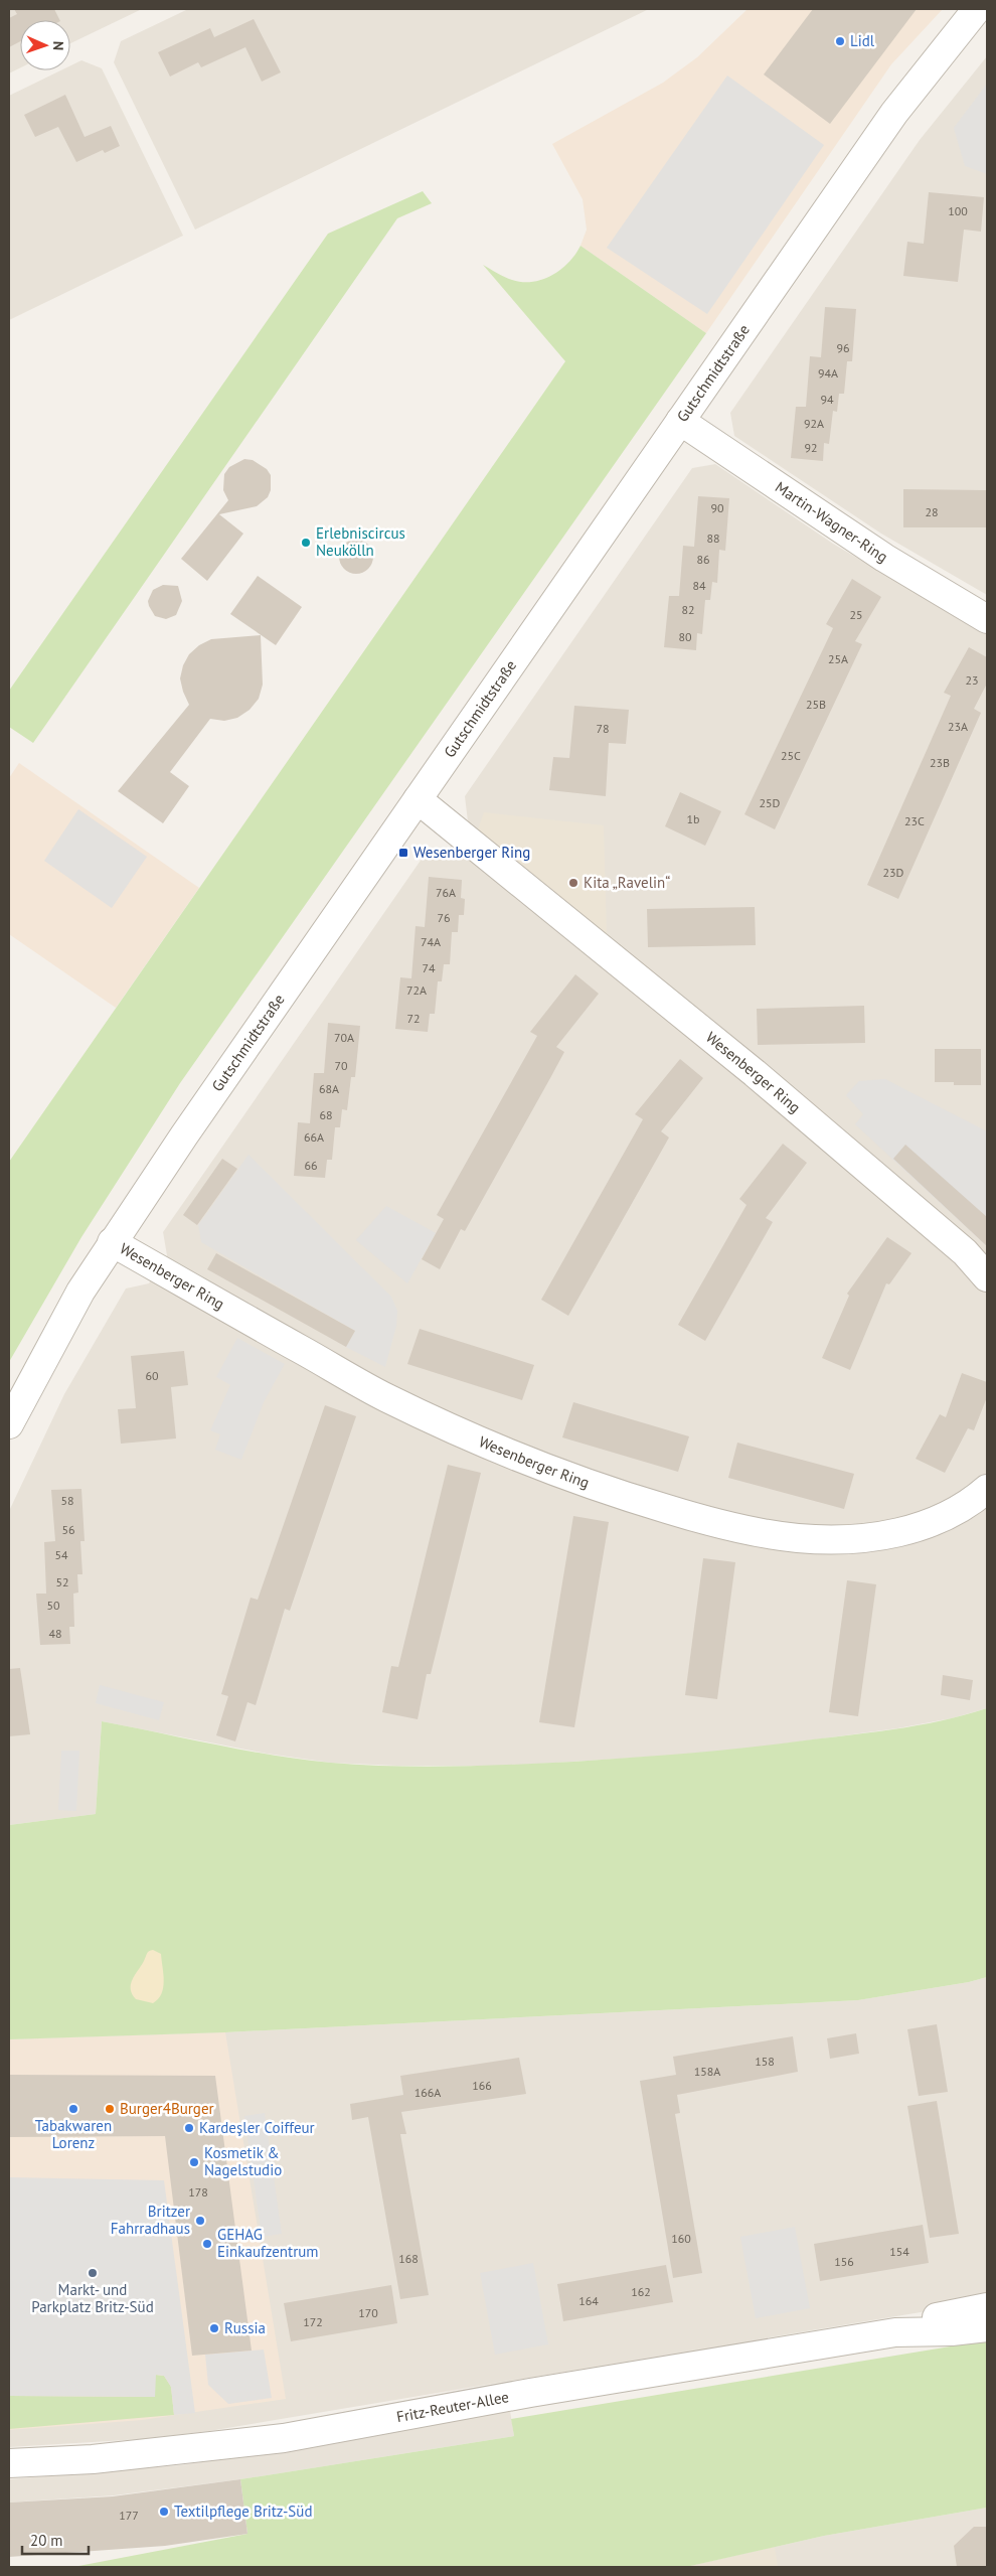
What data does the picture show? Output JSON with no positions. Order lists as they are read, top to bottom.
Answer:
{
  "streets": {
    "street": [
      "Gutschmidtstraße",
      "Martin-Wagner-Ring",
      "Wesenberger Ring",
      "Fritz-Reuter-Allee"
    ]
  },
  "crossings": [
    ["Gutschmidtstraße", "Martin-Wagner-Ring"],
    ["Gutschmidtstraße", "Wesenberger Ring"]
  ],
  "places": {
    "other": [
      "Lidl",
      "Erlebniscircus Neukölln",
      "Kita „Ravelin“",
      "Tabakwaren Lorenz",
      "Burger4Burger",
      "Kardeşler Coiffeur",
      "Kosmetik & Nagelstudio",
      "Britzer Fahrradhaus",
      "GEHAG Einkaufzentrum",
      "Markt- und Parkplatz Britz-Süd",
      "Russia",
      "Textilpflege Britz-Süd"
    ],
    "transit": ["Wesenberger Ring"]
  },
  "house_numbers": [
    "100",
    "96",
    "94A",
    "94",
    "92A",
    "92",
    "90",
    "28",
    "88",
    "86",
    "84",
    "82",
    "25",
    "80",
    "25A",
    "23",
    "25B",
    "23A",
    "78",
    "25C",
    "23B",
    "25D",
    "1b",
    "23C",
    "23D",
    "76A",
    "76",
    "74A",
    "74",
    "72A",
    "72",
    "70A",
    "70",
    "68A",
    "68",
    "66A",
    "66",
    "60",
    "58",
    "56",
    "54",
    "52",
    "50",
    "48",
    "158",
    "158A",
    "166",
    "166A",
    "178",
    "160",
    "154",
    "168",
    "156",
    "162",
    "164",
    "170",
    "172",
    "177"
  ],
  "scale_bar": "20 m",
  "north": "right"
}
